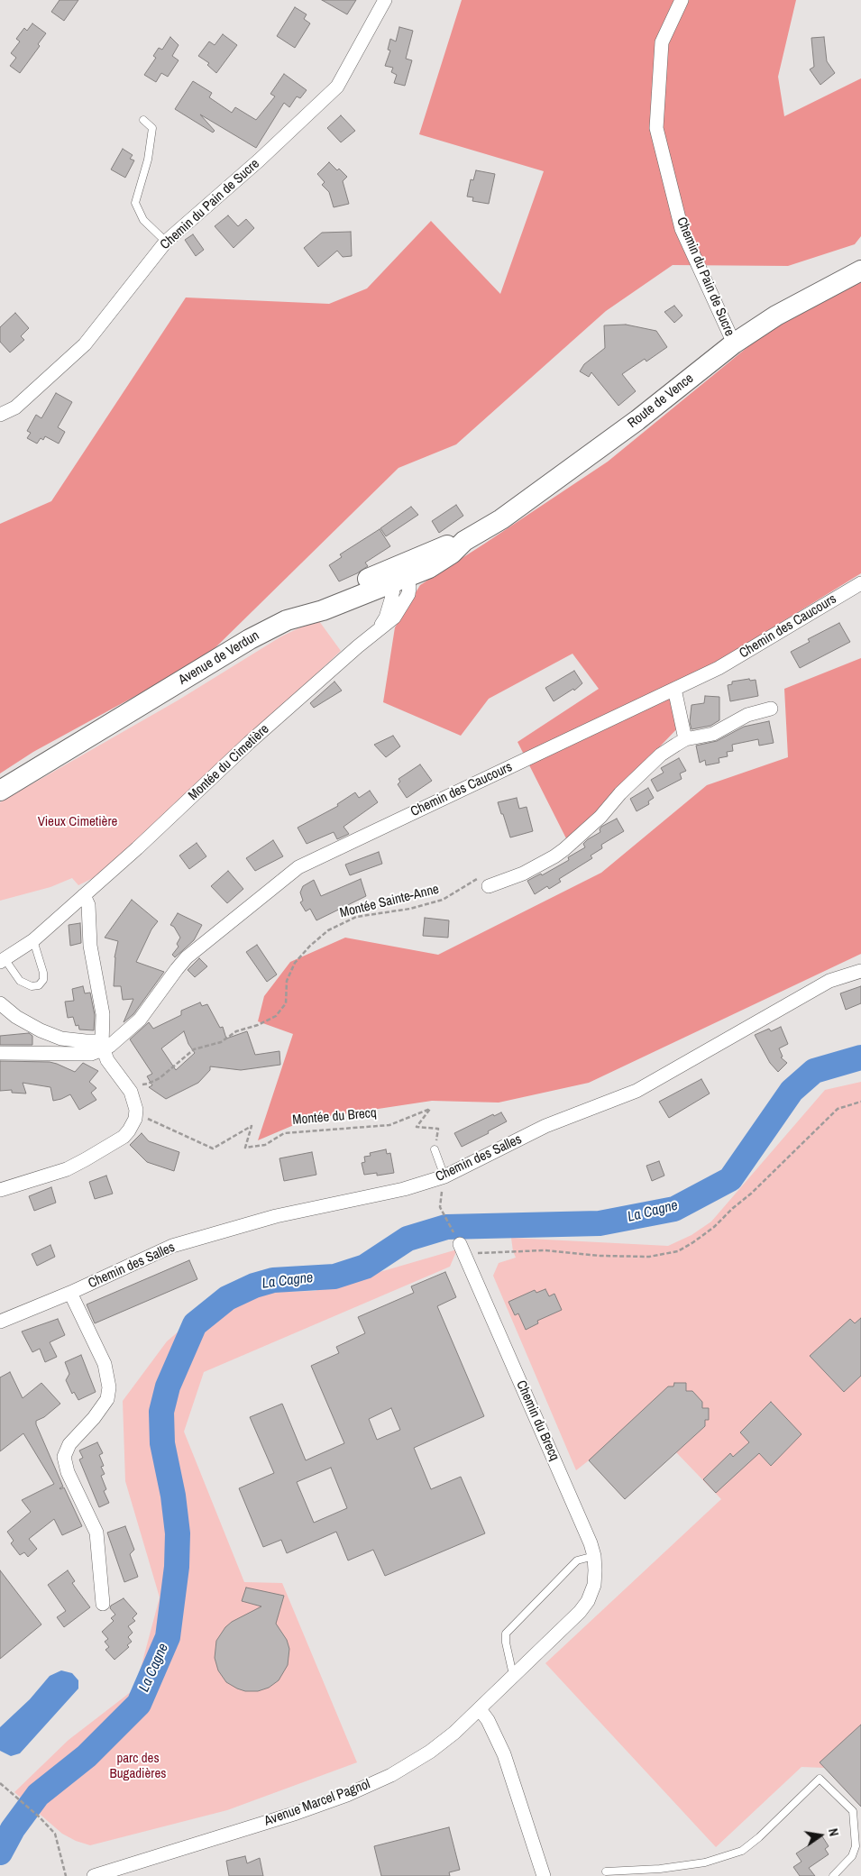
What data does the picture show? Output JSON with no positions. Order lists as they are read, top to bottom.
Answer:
{
  "streets": {
    "main road": ["Route de Vence", "Avenue de Verdun"],
    "street": [
      "Chemin du Pain de Sucre",
      "Chemin des Caucours",
      "Montée du Cimetière",
      "Chemin des Salles",
      "Chemin du Brecq",
      "Avenue Marcel Pagnol"
    ],
    "path": ["Montée Sainte-Anne", "Montée du Brecq"]
  },
  "crossings": [
    ["Chemin du Pain de Sucre", "Route de Vence"],
    ["Route de Vence", "Avenue de Verdun"],
    ["Route de Vence", "Montée du Cimetière"],
    ["Avenue de Verdun", "Montée du Cimetière"],
    ["Chemin du Brecq", "Avenue Marcel Pagnol"]
  ],
  "water": ["La Cagne"],
  "parks": ["Vieux Cimetière", "parc des Bugadières"],
  "north": "right"
}
